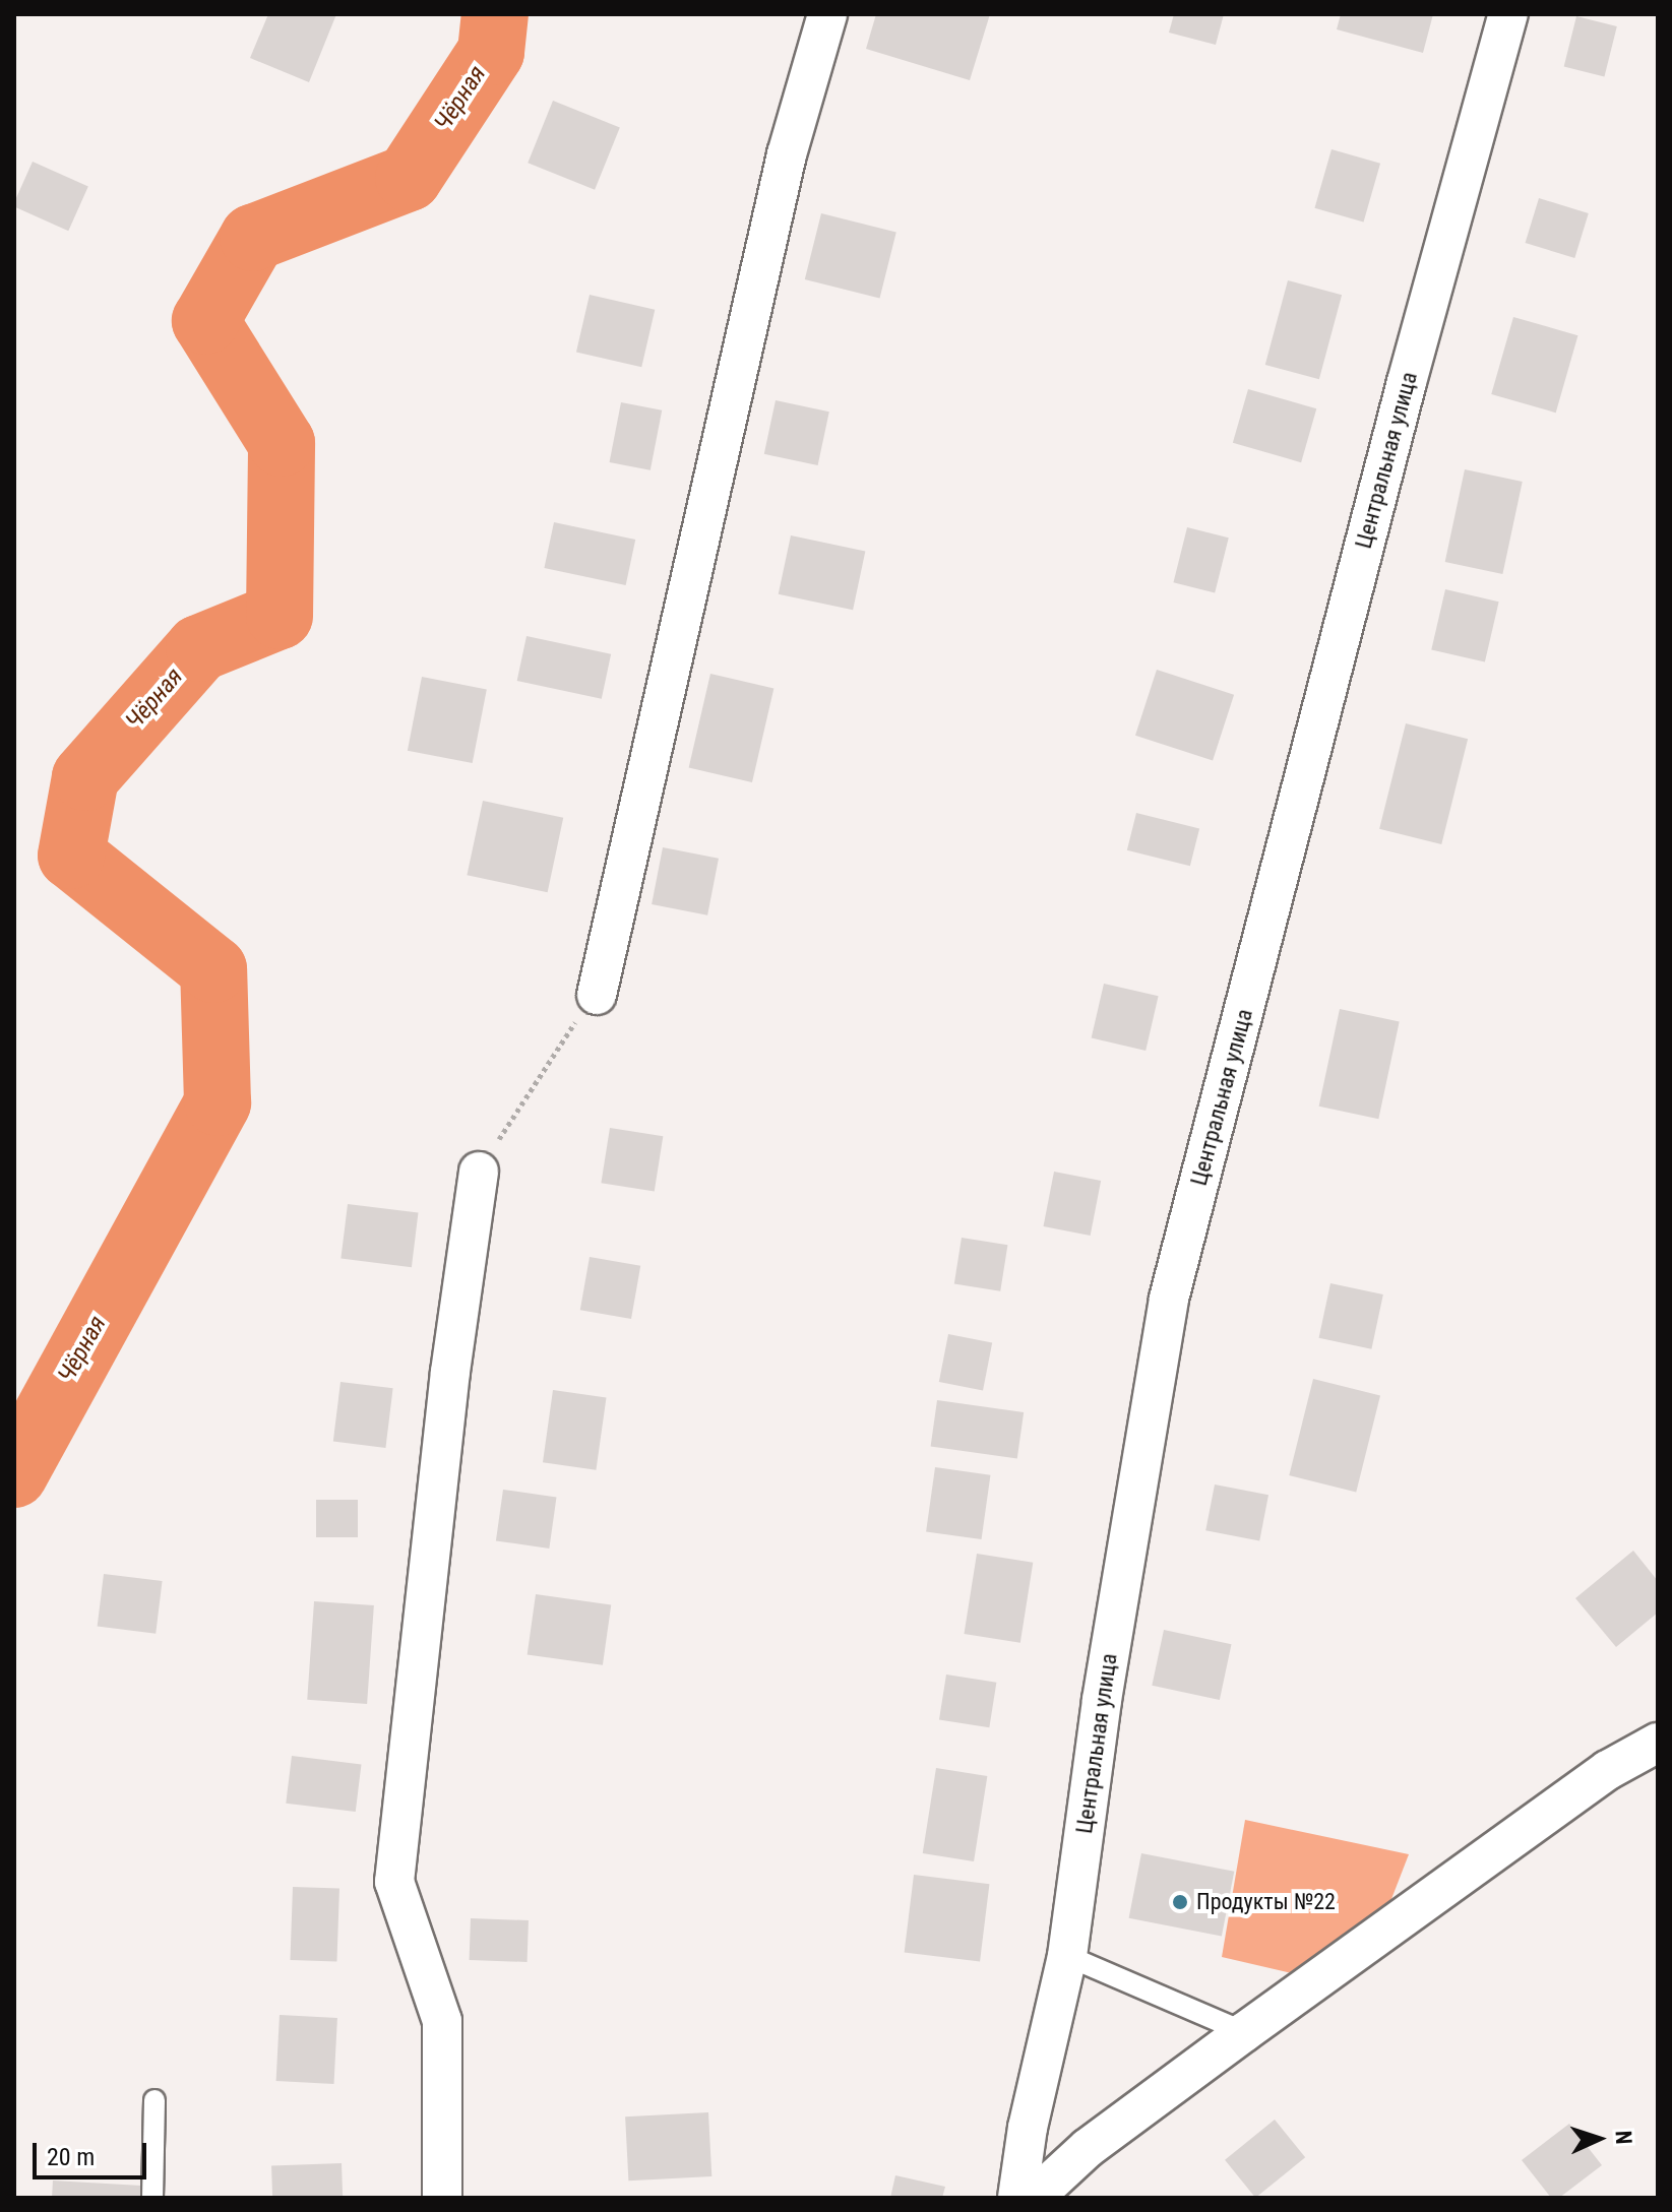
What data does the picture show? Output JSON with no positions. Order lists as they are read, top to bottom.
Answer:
{
  "streets": {
    "street": ["Центральная улица"]
  },
  "water": ["Чёрная"],
  "places": ["Продукты №22"],
  "scale_bar": "20 m",
  "north": "right"
}
